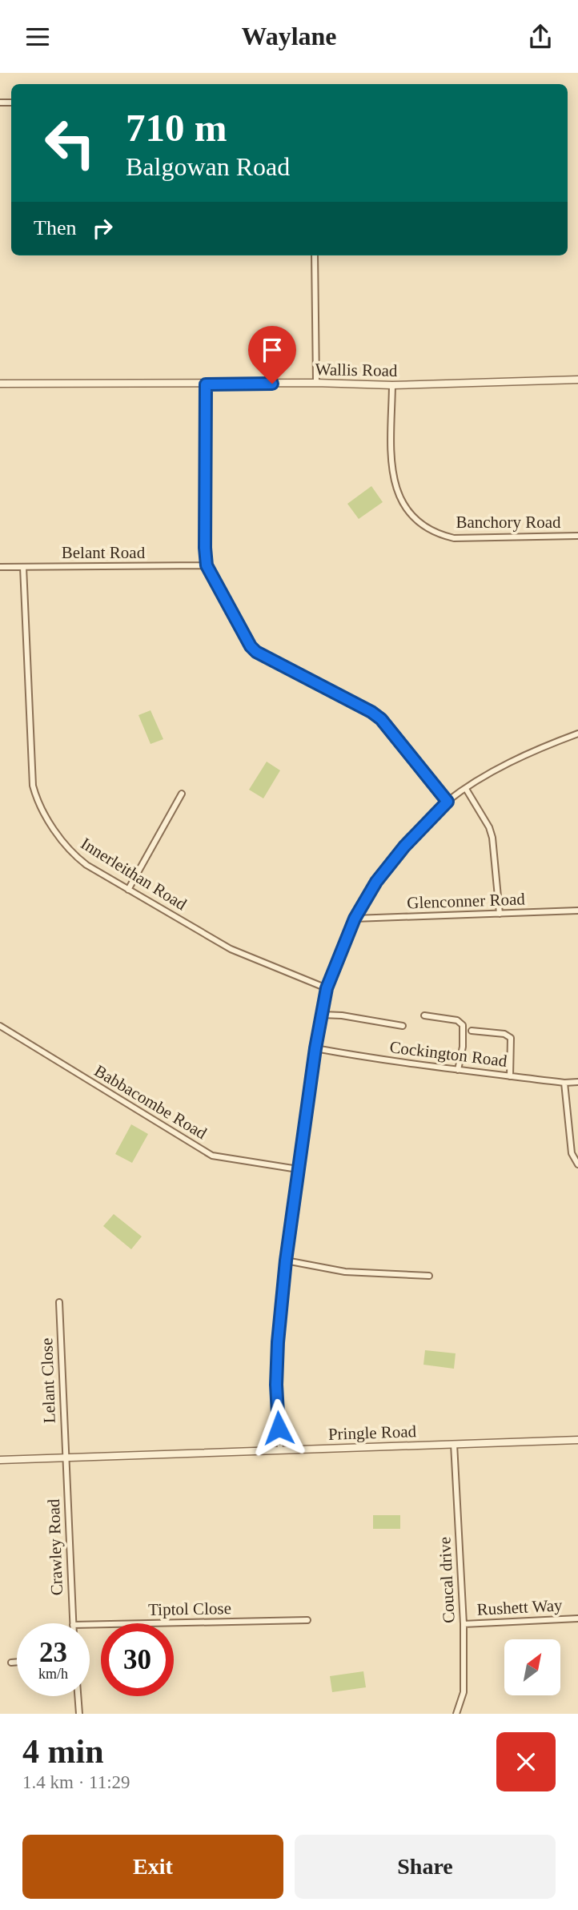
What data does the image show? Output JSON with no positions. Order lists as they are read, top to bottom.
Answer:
{
  "streets": {
    "street": [
      "Wallis Road",
      "Banchory Road",
      "Belant Road",
      "Innerleithan Road",
      "Glenconner Road",
      "Cockington Road",
      "Babbacombe Road",
      "Lelant Close",
      "Pringle Road",
      "Crawley Road",
      "Coucal drive",
      "Rushett Way",
      "Tiptol Close"
    ]
  },
  "crossings": [
    ["Wallis Road", "Banchory Road"],
    ["Belant Road", "Innerleithan Road"],
    ["Lelant Close", "Pringle Road"],
    ["Lelant Close", "Crawley Road"],
    ["Pringle Road", "Crawley Road"],
    ["Pringle Road", "Coucal drive"],
    ["Coucal drive", "Rushett Way"]
  ],
  "north": "top right",
  "page": {
    "header": "Waylane",
    "turn": ["710 m", "Balgowan Road"],
    "then": "Then",
    "speed": "23 km/h",
    "limit": "30",
    "heading": ["4 min", "1.4 km · 11:29"],
    "buttons": ["Exit", "Share"]
  }
}
